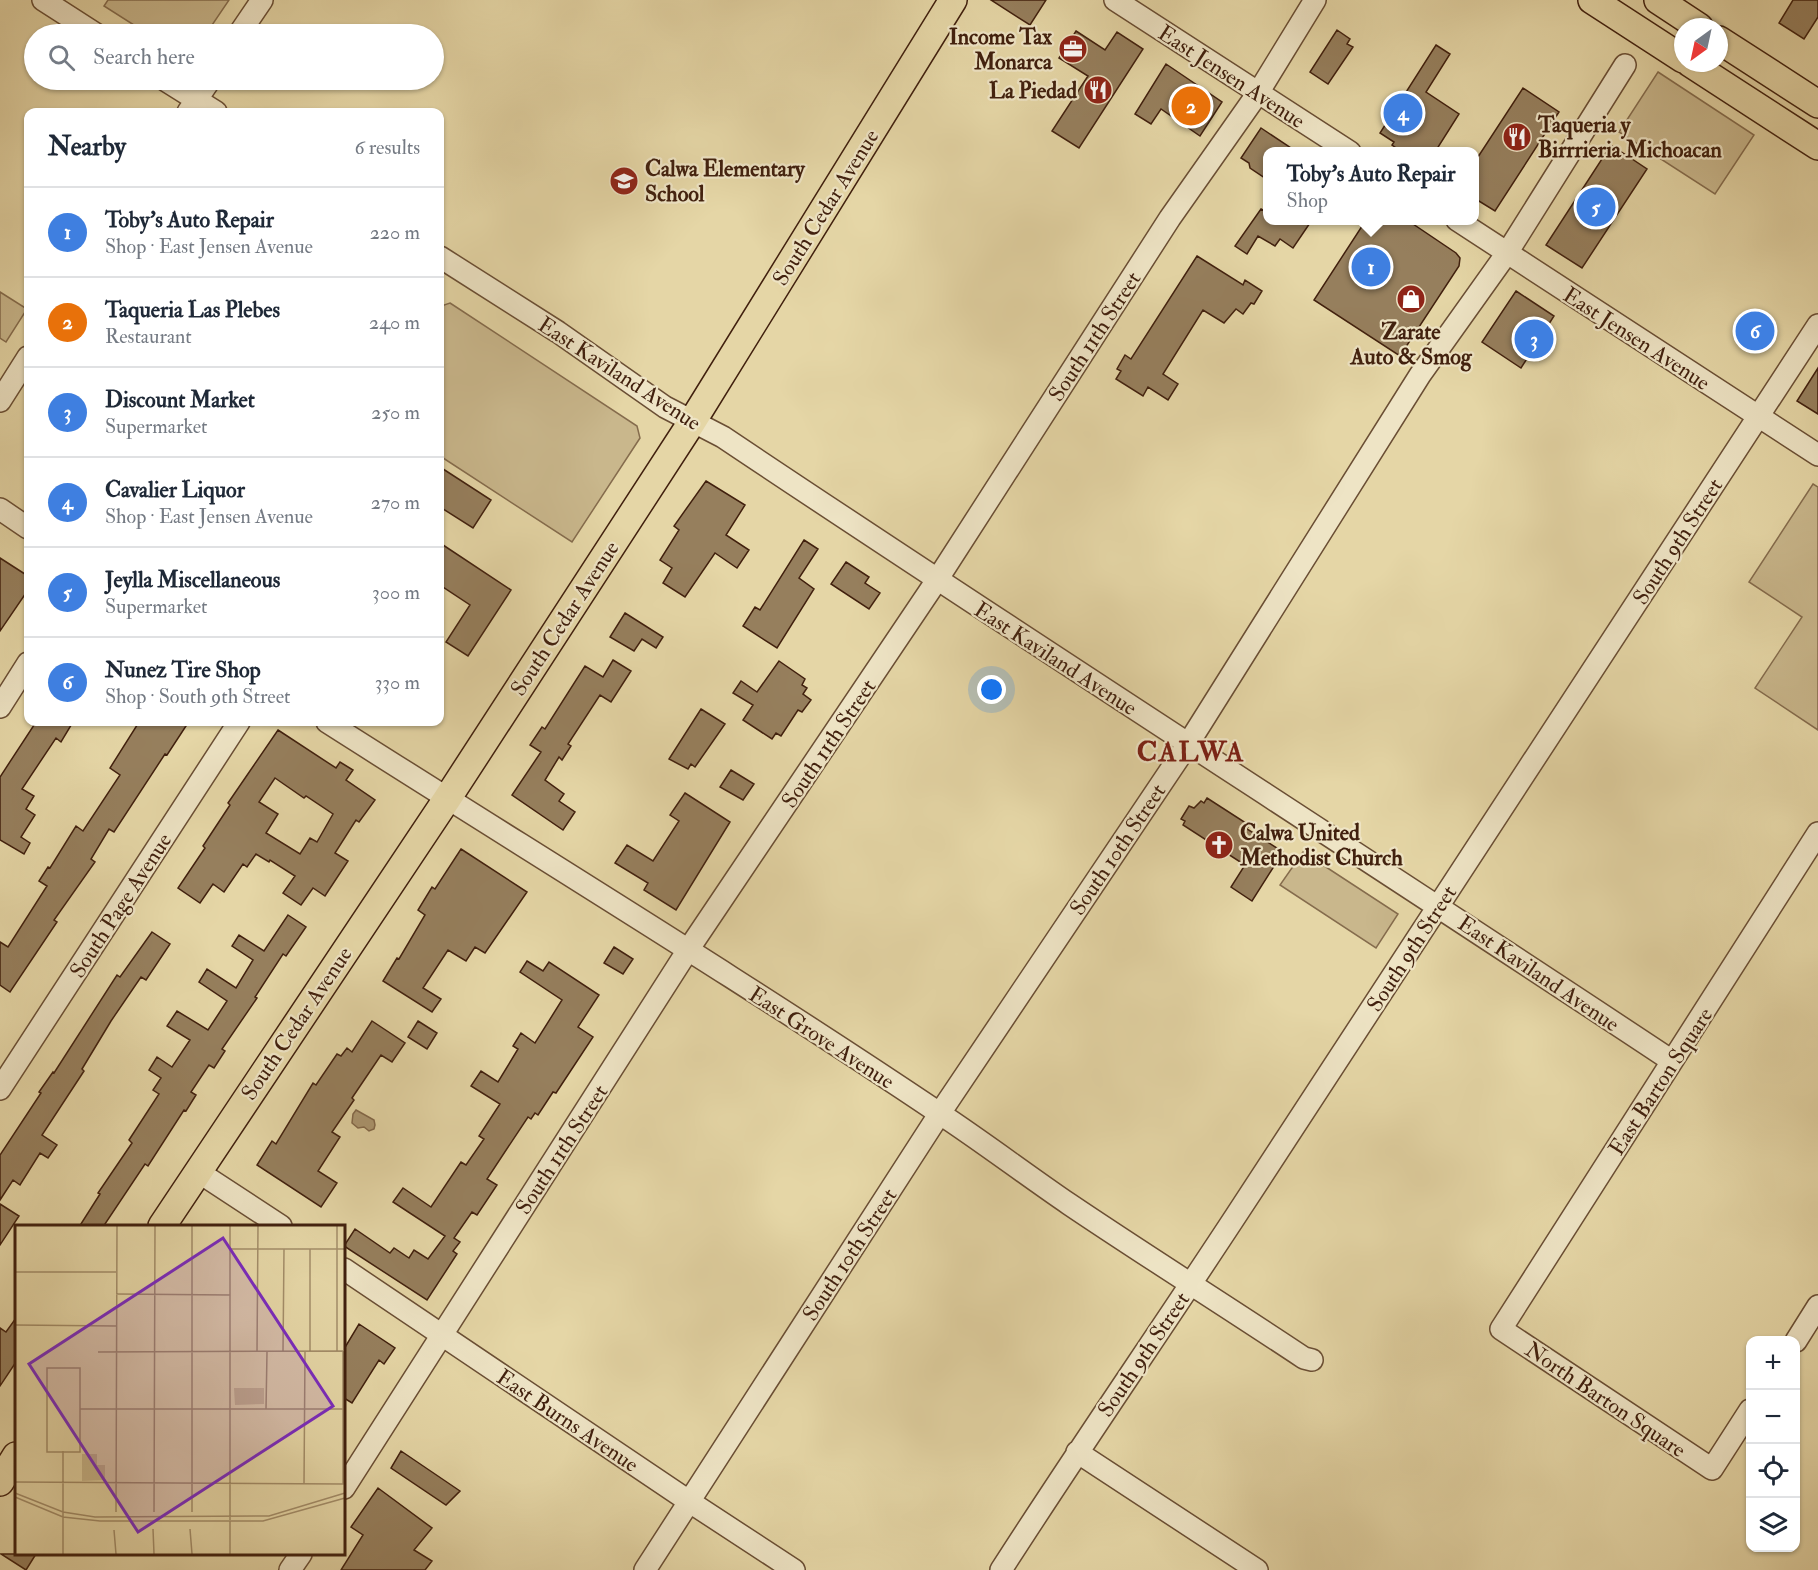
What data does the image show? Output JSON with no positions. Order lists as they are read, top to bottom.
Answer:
{
  "streets": {
    "main road": ["South Cedar Avenue"],
    "street": [
      "East Jensen Avenue",
      "South 11th Street",
      "East Kaviland Avenue",
      "South 9th Street",
      "South 10th Street",
      "South Page Avenue",
      "East Grove Avenue",
      "East Barton Square",
      "North Barton Square",
      "East Burns Avenue"
    ]
  },
  "crossings": [
    ["East Jensen Avenue", "South 11th Street"],
    ["East Jensen Avenue", "South 9th Street"],
    ["East Jensen Avenue", "South 10th Street"],
    ["South Cedar Avenue", "East Kaviland Avenue"],
    ["South Cedar Avenue", "East Grove Avenue"],
    ["South 11th Street", "East Kaviland Avenue"],
    ["South 11th Street", "East Grove Avenue"],
    ["South 11th Street", "East Burns Avenue"],
    ["East Kaviland Avenue", "South 9th Street"],
    ["East Kaviland Avenue", "South 10th Street"],
    ["East Kaviland Avenue", "East Barton Square"],
    ["South 9th Street", "East Grove Avenue"],
    ["South 10th Street", "East Grove Avenue"],
    ["South 10th Street", "East Burns Avenue"],
    ["East Barton Square", "North Barton Square"]
  ],
  "districts": ["CALWA"],
  "places": {
    "office": ["Income Tax Monarca"],
    "restaurant": ["La Piedad", "Taqueria y Birrrieria Michoacan"],
    "school or university": ["Calwa Elementary School"],
    "shop": ["Zarate Auto & Smog"],
    "church": ["Calwa United Methodist Church"]
  },
  "north": "bottom left",
  "page": {
    "search": "Search here",
    "pins": [
      "2",
      "4",
      "5",
      "1",
      "6",
      "3"
    ],
    "heading": ["Nearby", "6 results"],
    "popup": ["Toby's Auto Repair", "Shop"],
    "list": [
      {
        "mark": "1",
        "name": "Toby's Auto Repair",
        "note": "Shop · East Jensen Avenue",
        "value": "220 m"
      },
      {
        "mark": "2",
        "name": "Taqueria Las Plebes",
        "note": "Restaurant",
        "value": "240 m"
      },
      {
        "mark": "3",
        "name": "Discount Market",
        "note": "Supermarket",
        "value": "250 m"
      },
      {
        "mark": "4",
        "name": "Cavalier Liquor",
        "note": "Shop · East Jensen Avenue",
        "value": "270 m"
      },
      {
        "mark": "5",
        "name": "Jeylla Miscellaneous",
        "note": "Supermarket",
        "value": "300 m"
      },
      {
        "mark": "6",
        "name": "Nunez Tire Shop",
        "note": "Shop · South 9th Street",
        "value": "330 m"
      }
    ],
    "map_buttons": ["+", "−"]
  }
}
